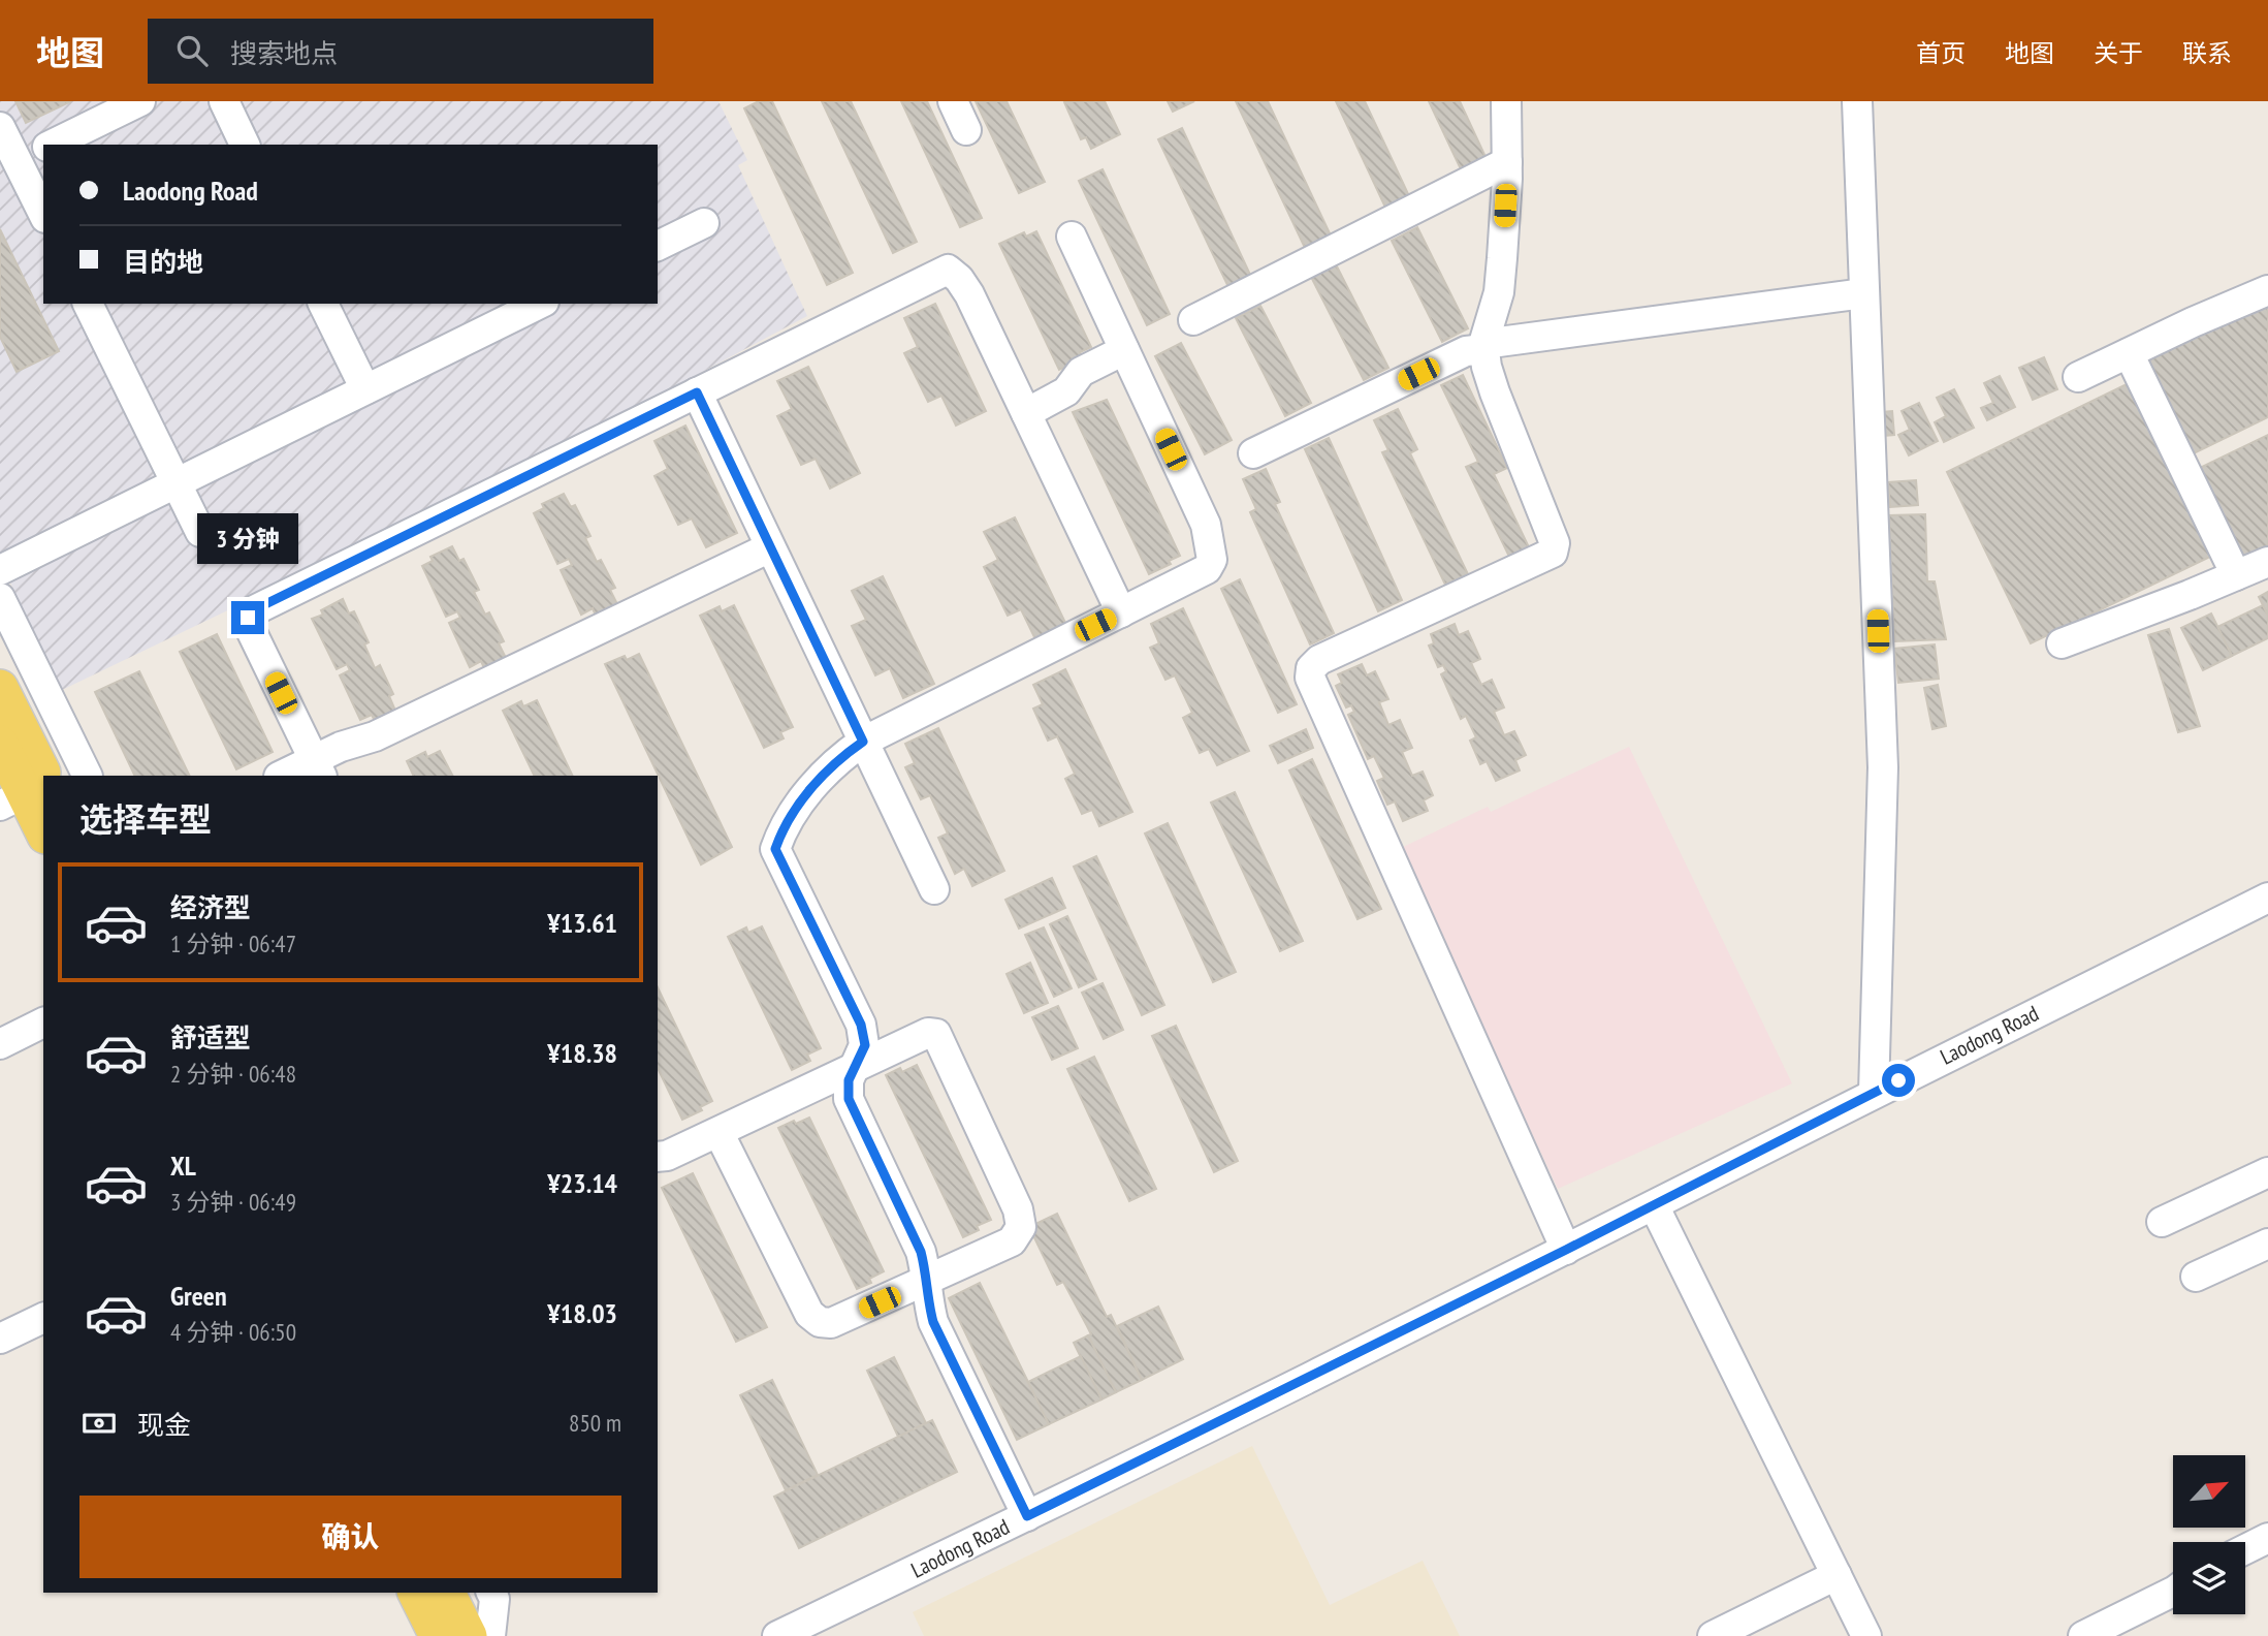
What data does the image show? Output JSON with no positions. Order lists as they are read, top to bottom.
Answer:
{
  "streets": {
    "street": ["Laodong Road"]
  },
  "north": "top right",
  "page": {
    "header": "地图",
    "search": "搜索地点",
    "nav": [
      "首页",
      "地图",
      "关于",
      "联系"
    ],
    "banner": ["Laodong Road", "目的地"],
    "bubble": "3 分钟",
    "heading": "选择车型",
    "list": [
      {
        "name": "经济型",
        "note": "1 分钟 · 06:47",
        "value": "¥13.61"
      },
      {
        "name": "舒适型",
        "note": "2 分钟 · 06:48",
        "value": "¥18.38"
      },
      {
        "name": "XL",
        "note": "3 分钟 · 06:49",
        "value": "¥23.14"
      },
      {
        "name": "Green",
        "note": "4 分钟 · 06:50",
        "value": "¥18.03"
      }
    ],
    "pay": ["现金", "850 m"],
    "buttons": "确认"
  }
}
